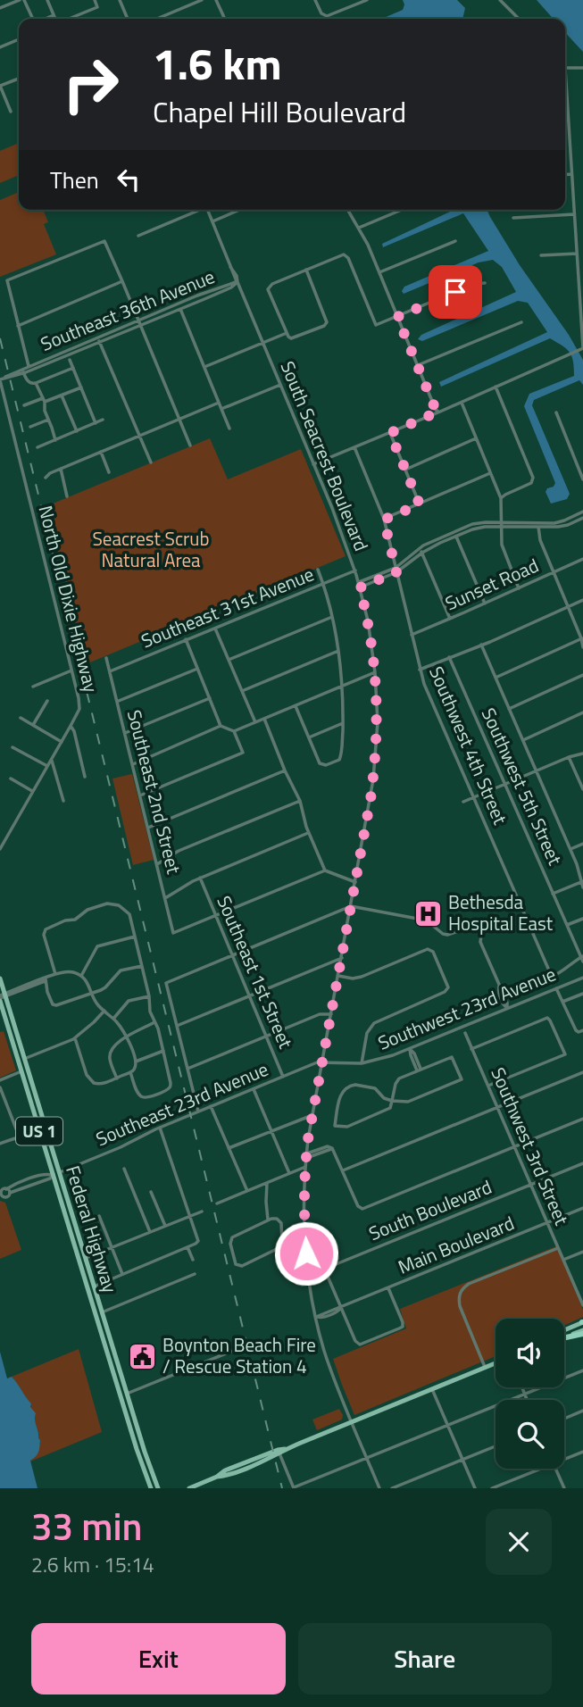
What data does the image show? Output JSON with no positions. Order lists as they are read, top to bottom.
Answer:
{
  "streets": {
    "main road": ["US 1", "Federal Highway"],
    "street": [
      "Southeast 36th Avenue",
      "South Seacrest Boulevard",
      "Sunset Road",
      "North Old Dixie Highway",
      "Southeast 31st Avenue",
      "Southwest 4th Street",
      "Southwest 5th Street",
      "Southeast 2nd Street",
      "Southeast 1st Street",
      "Southwest 23rd Avenue",
      "Southeast 23rd Avenue",
      "Southwest 3rd Street",
      "South Boulevard",
      "Main Boulevard"
    ]
  },
  "crossings": [
    ["Southeast 36th Avenue", "South Seacrest Boulevard"],
    ["Southeast 36th Avenue", "North Old Dixie Highway"],
    ["South Seacrest Boulevard", "Southeast 31st Avenue"],
    ["South Seacrest Boulevard", "Southwest 23rd Avenue"],
    ["South Seacrest Boulevard", "Southeast 23rd Avenue"],
    ["South Seacrest Boulevard", "Main Boulevard"],
    ["Sunset Road", "Southwest 4th Street"],
    ["Southeast 31st Avenue", "Southeast 2nd Street"],
    ["Southwest 4th Street", "Southwest 5th Street"],
    ["Southeast 2nd Street", "Southeast 1st Street"],
    ["Southeast 1st Street", "Southeast 23rd Avenue"],
    ["Southwest 23rd Avenue", "Southeast 23rd Avenue"],
    ["Southeast 23rd Avenue", "Federal Highway"],
    ["Southwest 3rd Street", "South Boulevard"],
    ["Southwest 3rd Street", "Main Boulevard"],
    ["South Boulevard", "Main Boulevard"]
  ],
  "parks": ["Seacrest Scrub Natural Area"],
  "places": {
    "hospital": ["Bethesda Hospital East"],
    "public building": ["Boynton Beach Fire / Rescue Station 4"]
  },
  "page": {
    "turn": ["1.6 km", "Chapel Hill Boulevard"],
    "then": "Then",
    "heading": ["33 min", "2.6 km · 15:14"],
    "buttons": ["Exit", "Share"]
  }
}
